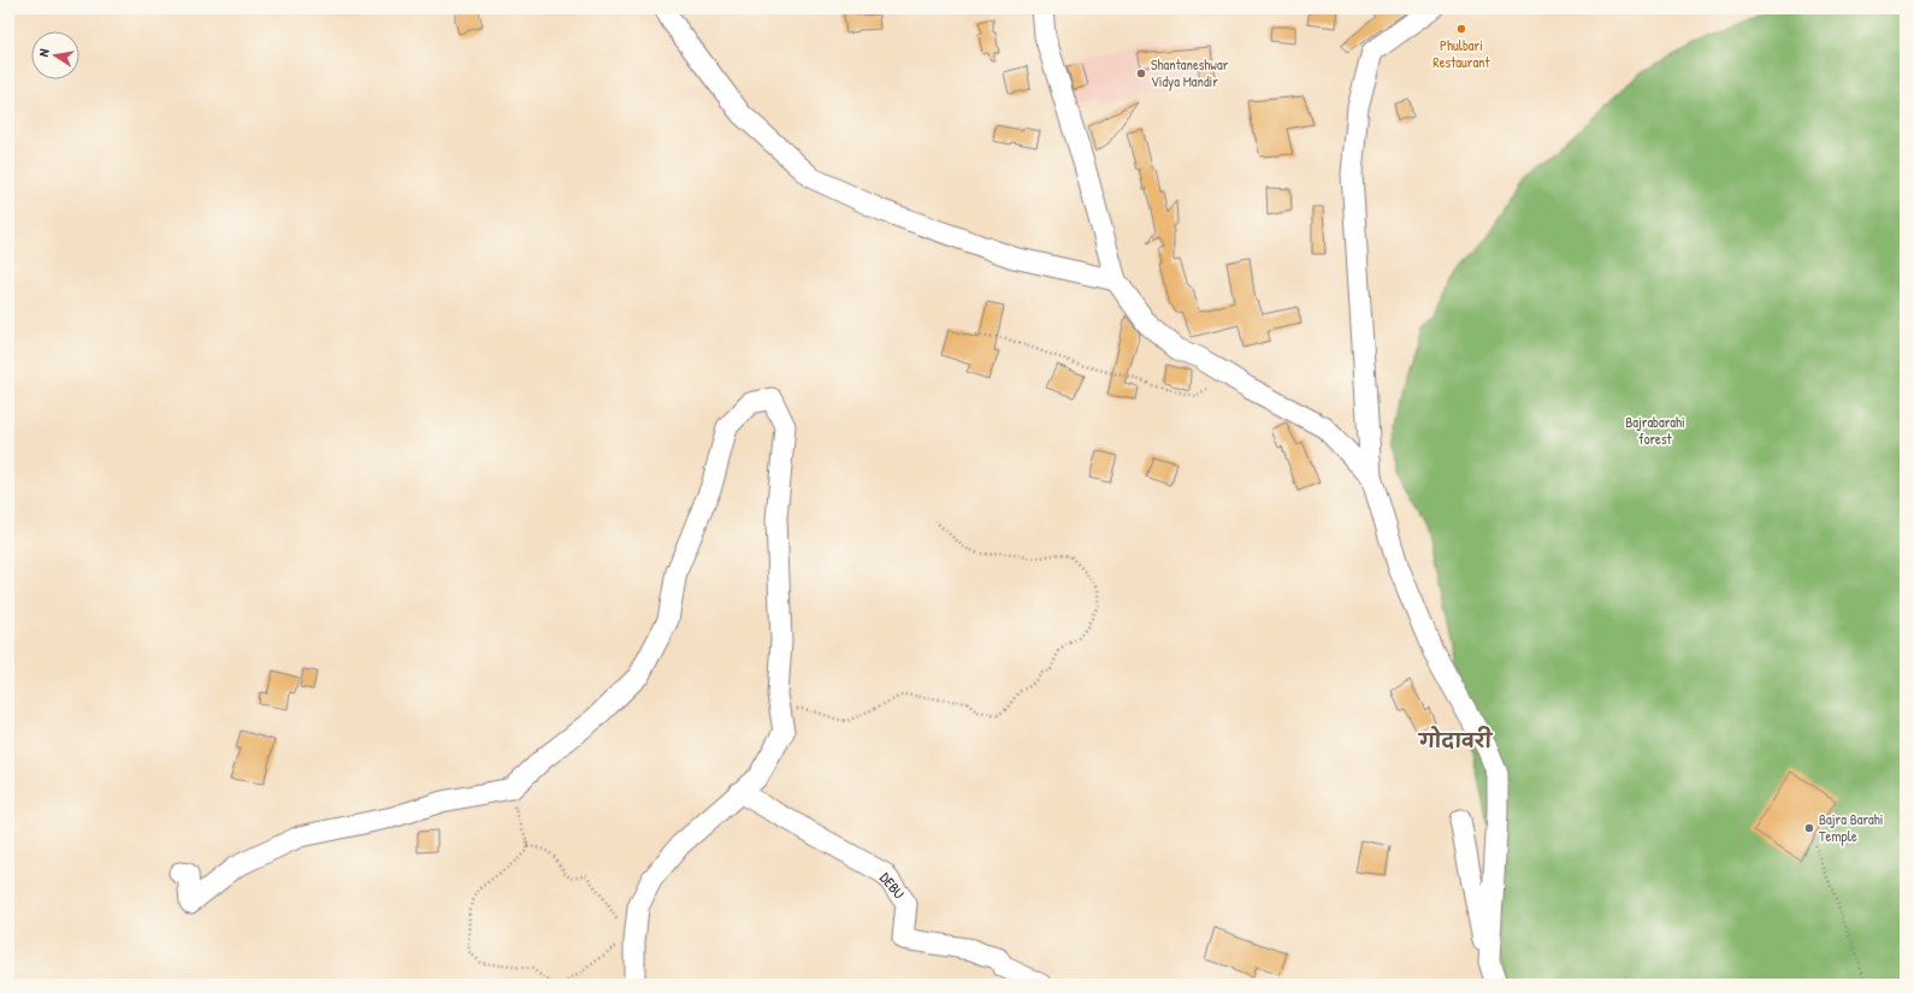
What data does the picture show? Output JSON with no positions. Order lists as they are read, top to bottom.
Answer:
{
  "streets": {
    "street": ["DEBU"]
  },
  "districts": ["गोदावरी"],
  "parks": ["Bajrabarahi forest"],
  "places": ["Phulbari Restaurant", "Shantaneshwar Vidya Mandir", "Bajra Barahi Temple"],
  "north": "left"
}
